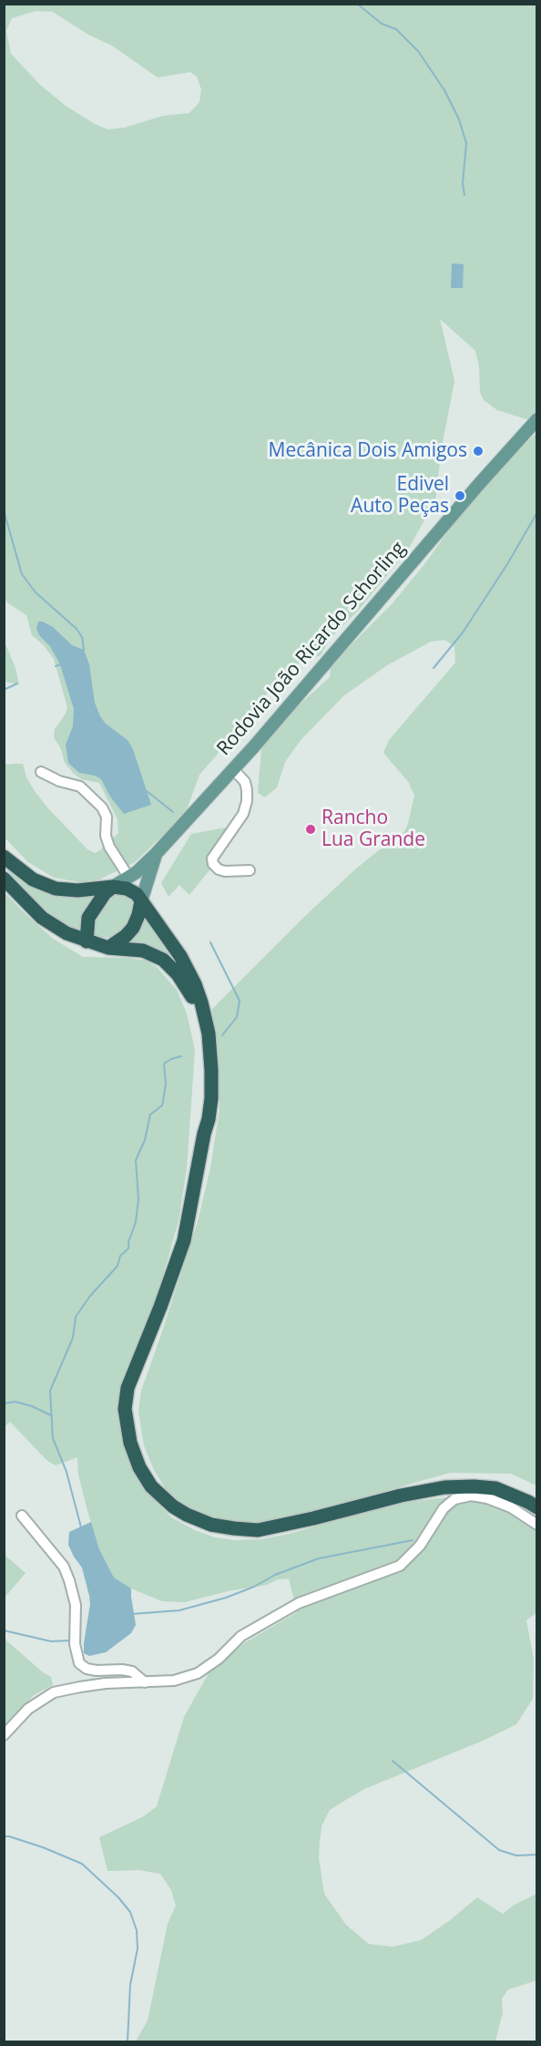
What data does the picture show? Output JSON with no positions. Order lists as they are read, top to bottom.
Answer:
{
  "streets": {
    "main road": ["Rodovia João Ricardo Schorling"]
  },
  "places": ["Mecânica Dois Amigos", "Edivel Auto Peças", "Rancho Lua Grande"]
}
